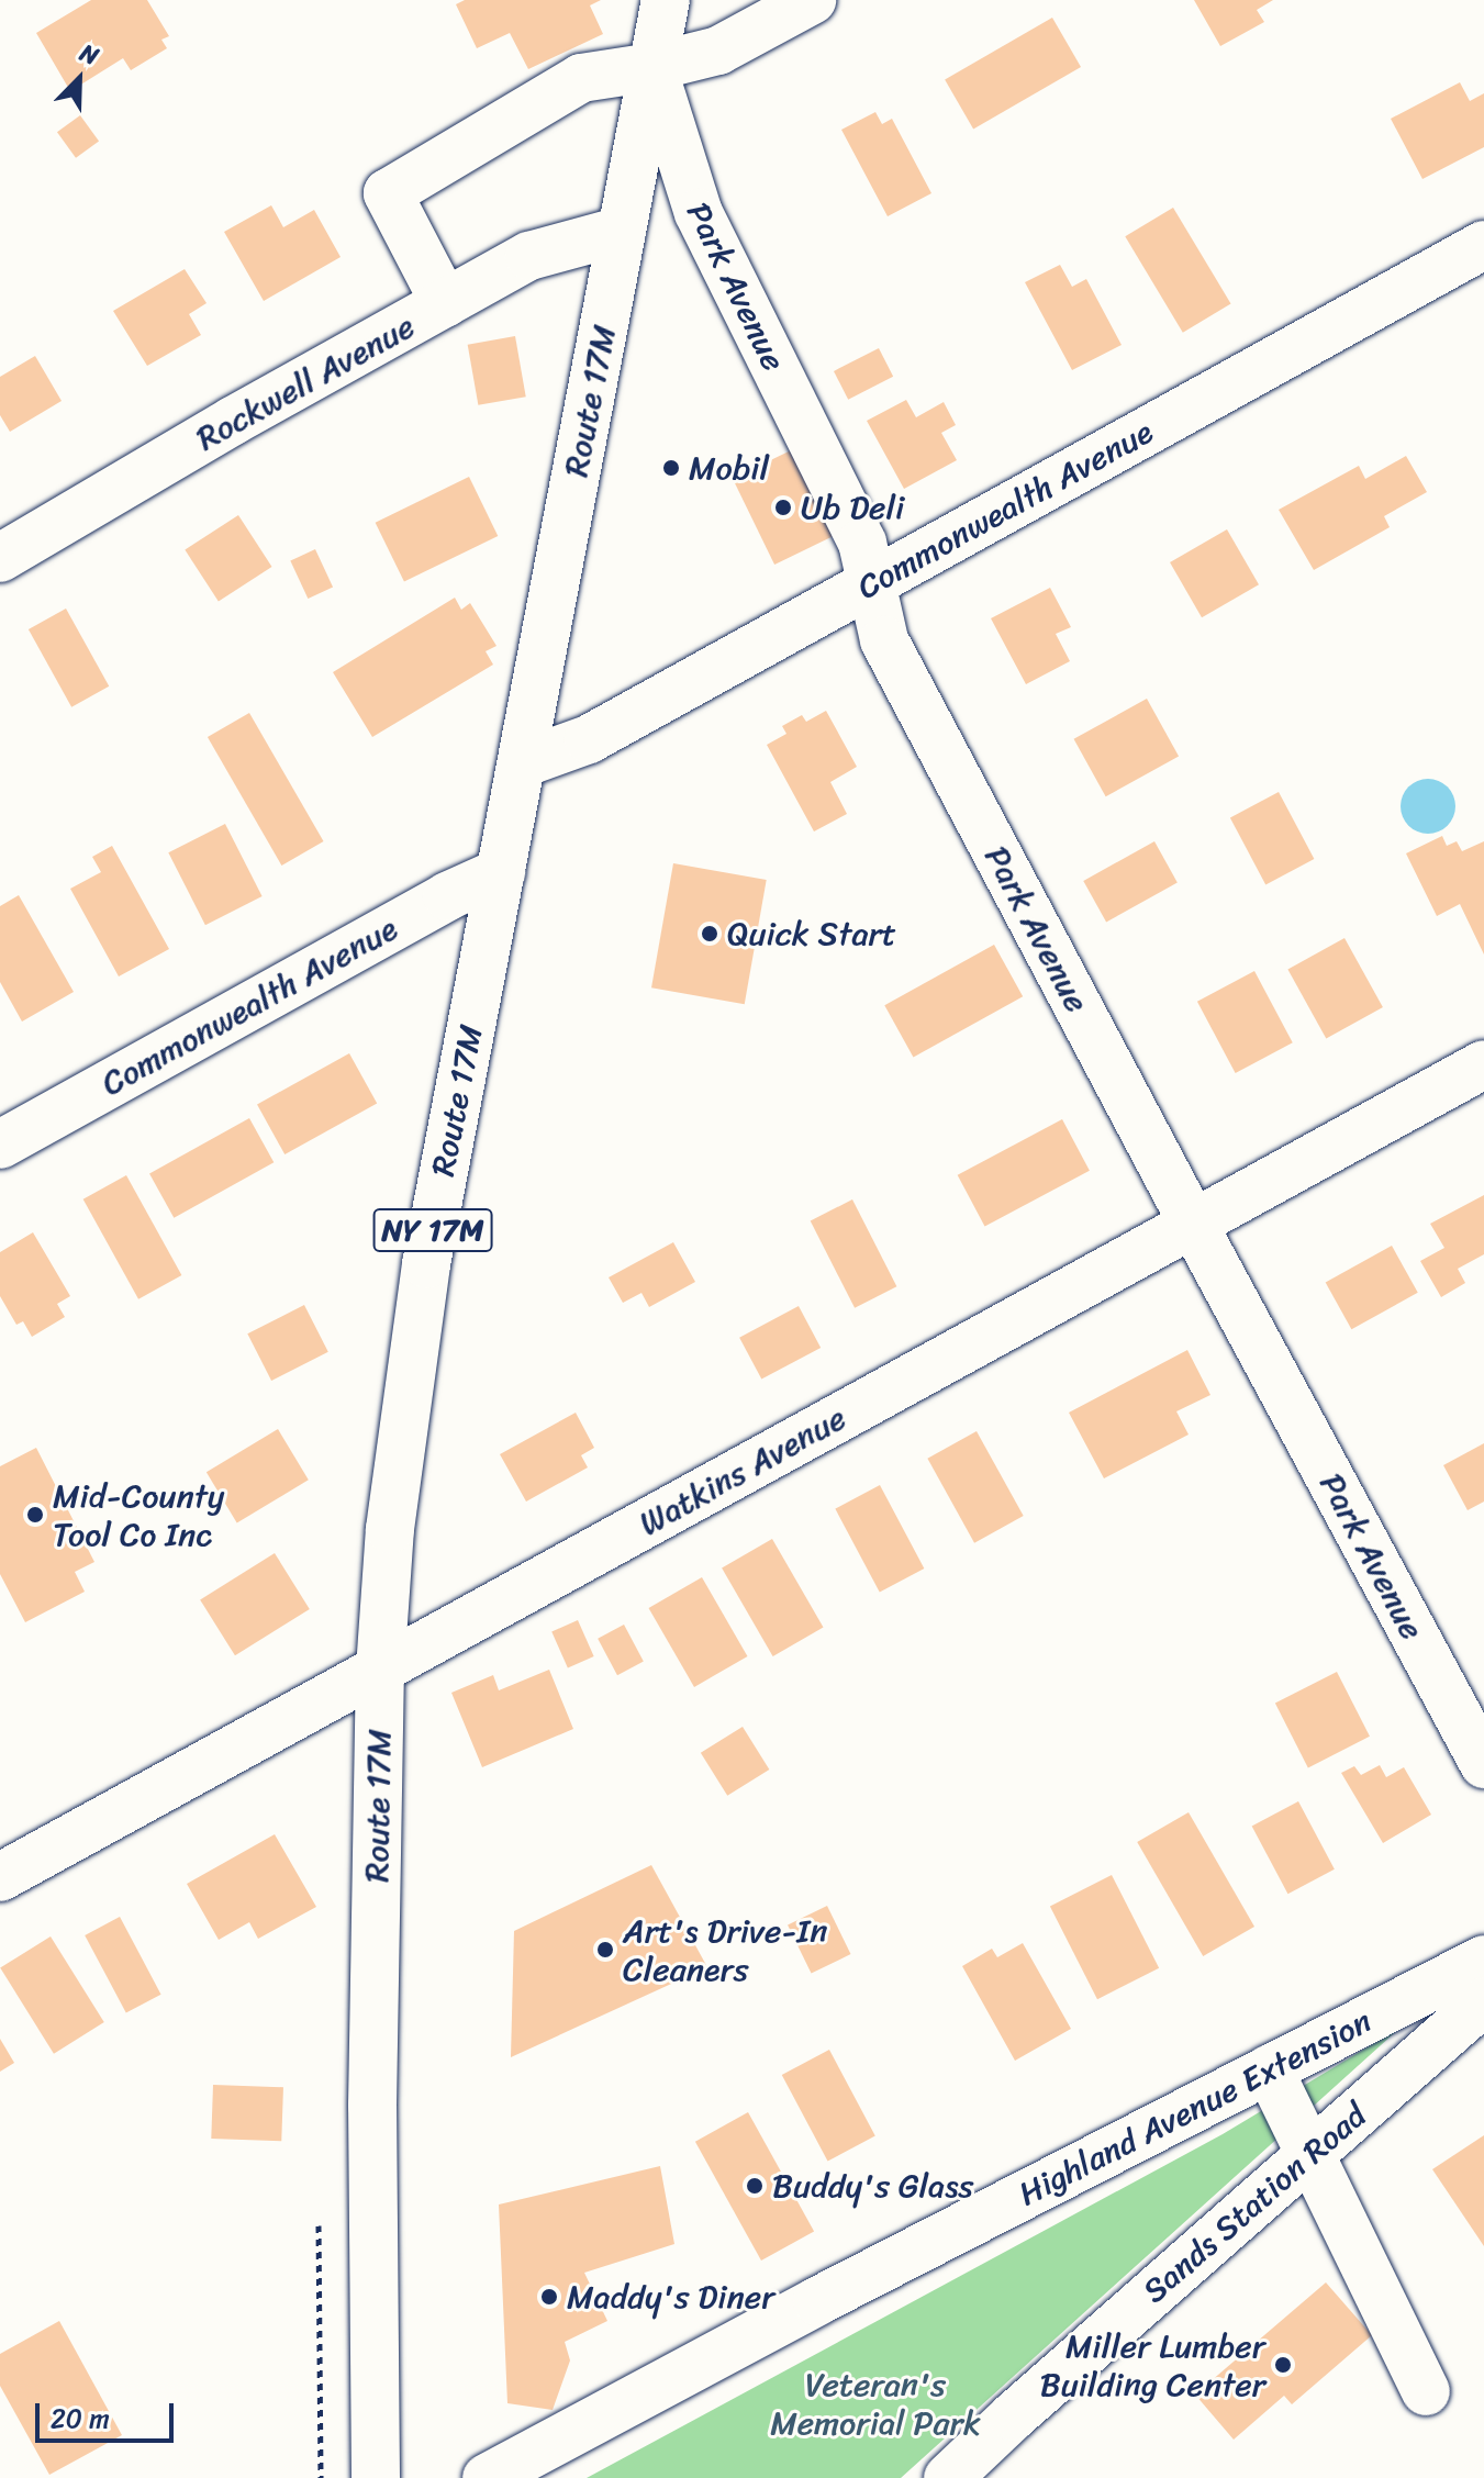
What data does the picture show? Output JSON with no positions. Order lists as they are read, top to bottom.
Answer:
{
  "streets": {
    "street": [
      "Park Avenue",
      "Rockwell Avenue",
      "Route 17M",
      "Commonwealth Avenue",
      "NY 17M",
      "Watkins Avenue",
      "Highland Avenue Extension",
      "Sands Station Road"
    ]
  },
  "crossings": [
    ["Park Avenue", "Route 17M"],
    ["Park Avenue", "Commonwealth Avenue"],
    ["Park Avenue", "Watkins Avenue"],
    ["Rockwell Avenue", "Route 17M"],
    ["Route 17M", "Commonwealth Avenue"],
    ["Route 17M", "Watkins Avenue"]
  ],
  "parks": ["Veteran's Memorial Park"],
  "places": [
    "Mobil",
    "Ub Deli",
    "Quick Start",
    "Mid-County Tool Co Inc",
    "Art's Drive-In Cleaners",
    "Buddy's Glass",
    "Maddy's Diner",
    "Miller Lumber Building Center"
  ],
  "scale_bar": "20 m",
  "north": "top right"
}
